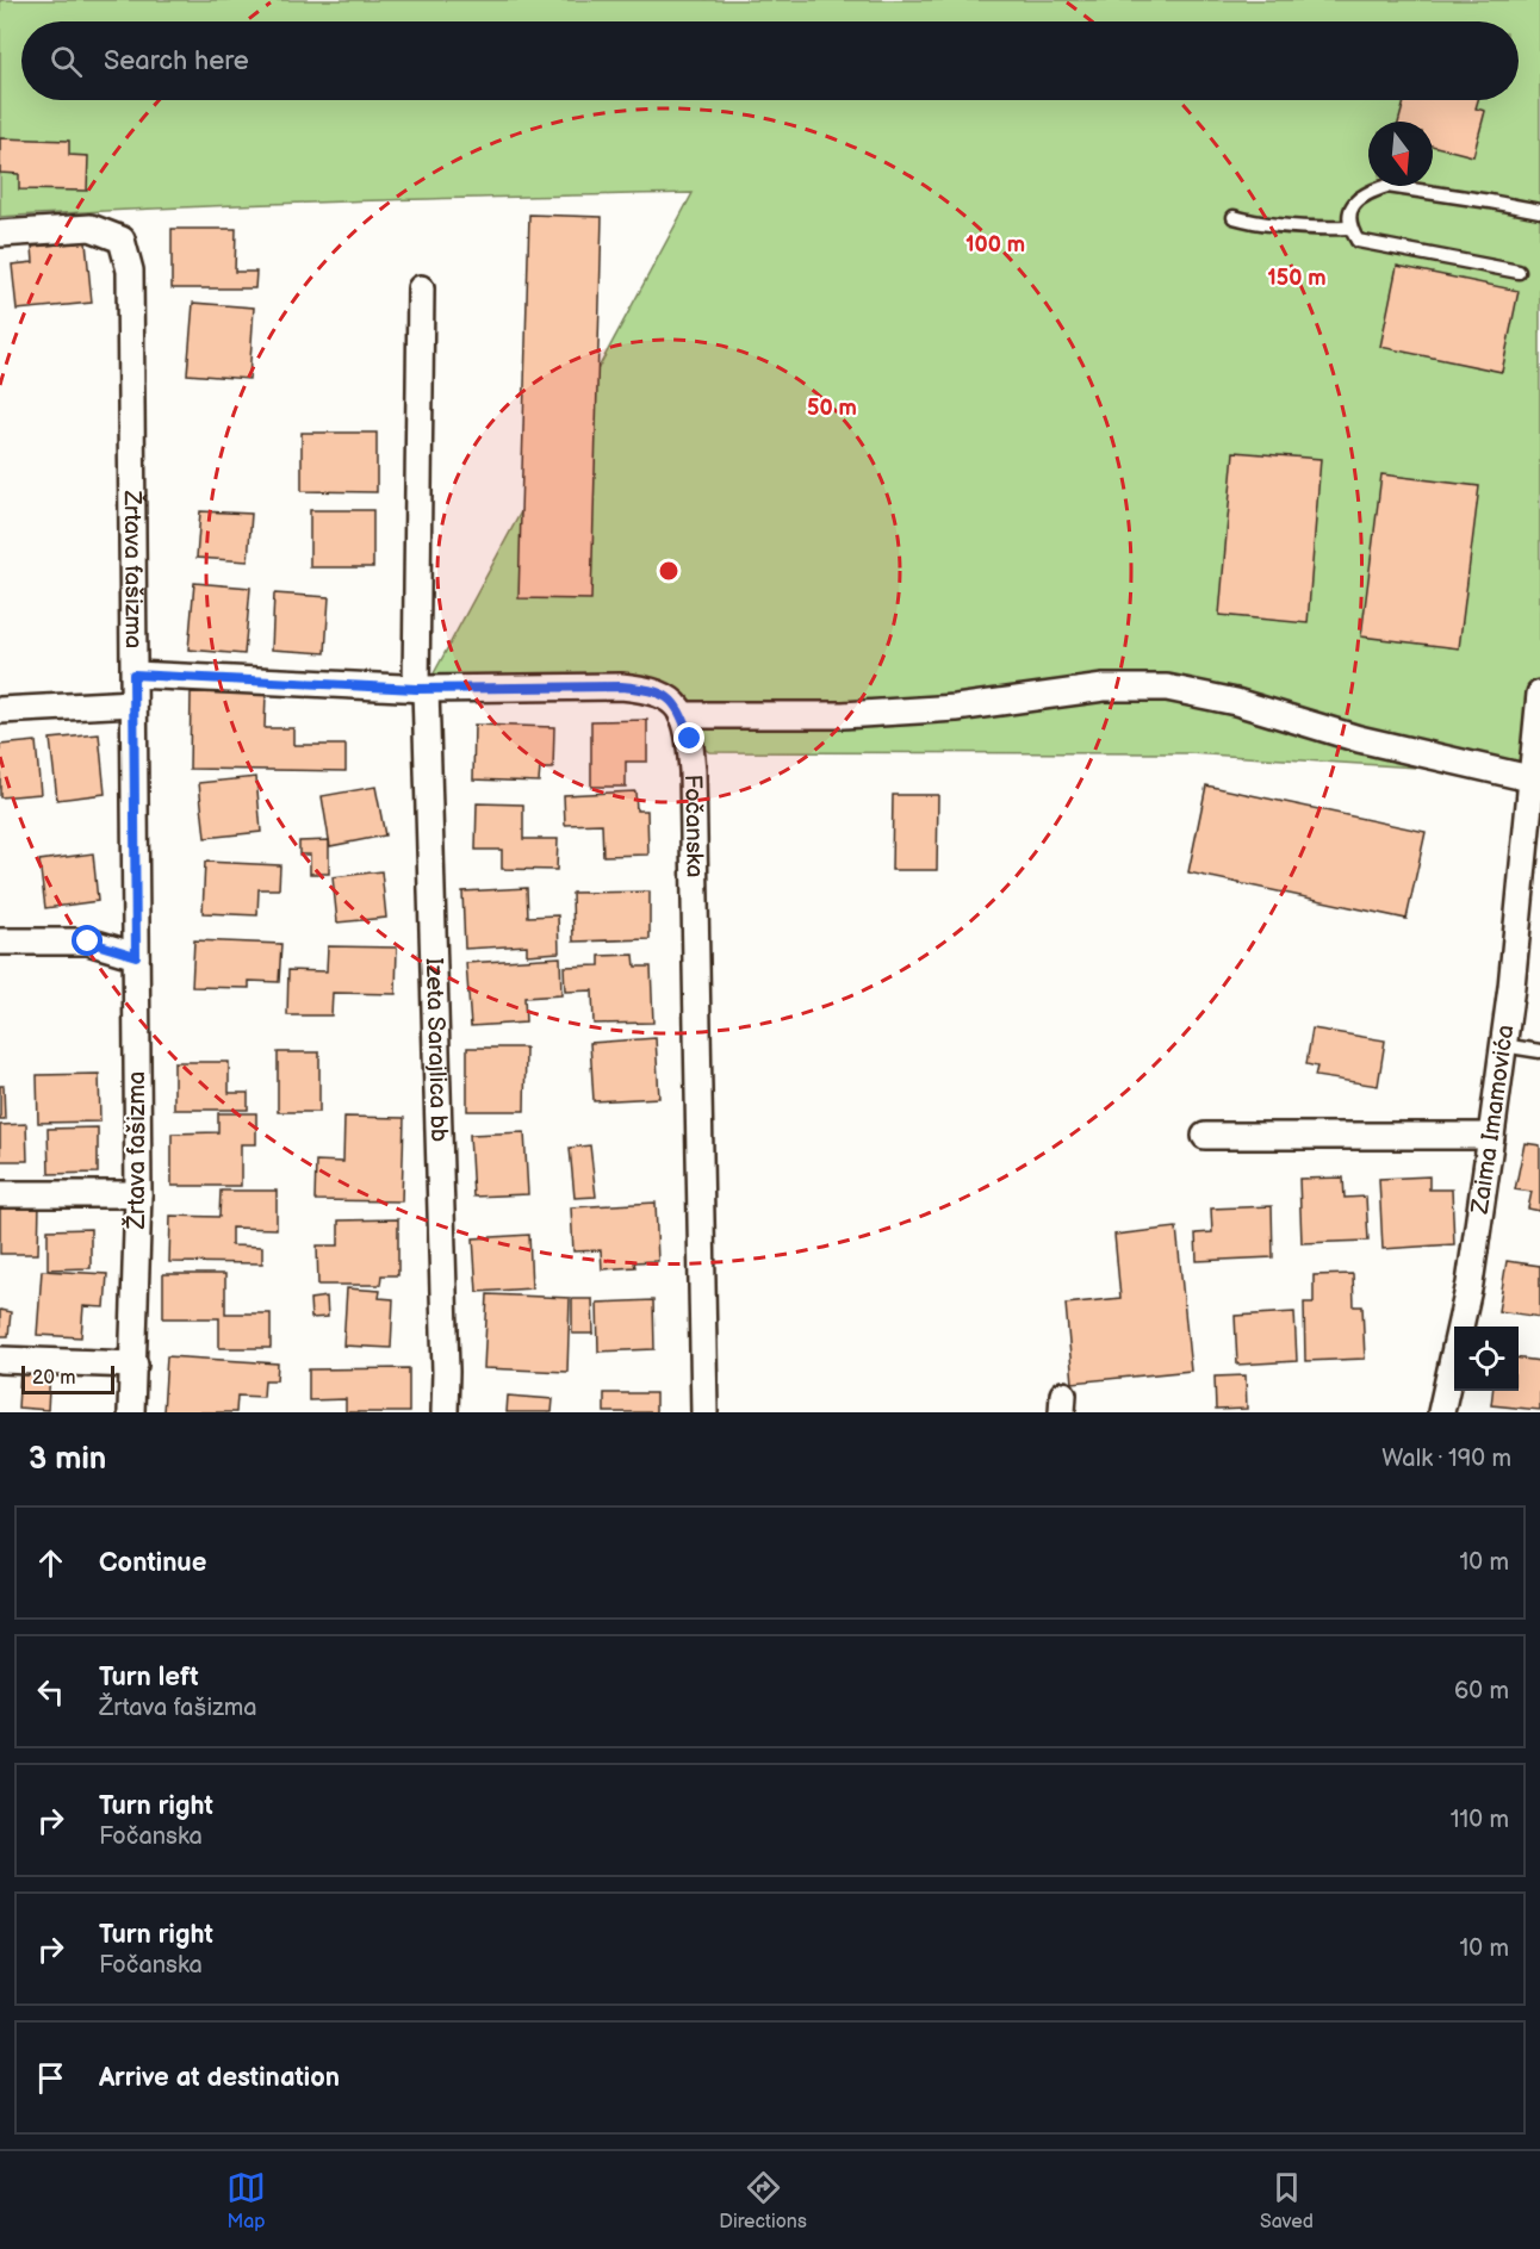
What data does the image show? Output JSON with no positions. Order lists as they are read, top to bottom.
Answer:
{
  "streets": {
    "street": [
      "Žrtava fašizma",
      "Fočanska",
      "Izeta Sarajlica bb",
      "Zaima Imamovića"
    ]
  },
  "scale_bar": "20 m",
  "north": "bottom",
  "page": {
    "search": "Search here",
    "scale": "20 m",
    "heading": ["3 min", "Walk · 190 m"],
    "list": [
      ["Continue", "10 m"],
      ["Turn left", "Žrtava fašizma", "60 m"],
      ["Turn right", "Fočanska", "110 m"],
      ["Turn right", "Fočanska", "10 m"],
      "Arrive at destination"
    ],
    "nav": ["Map", "Directions", "Saved"]
  },
  "rings": ["100 m", "150 m", "50 m"]
}
